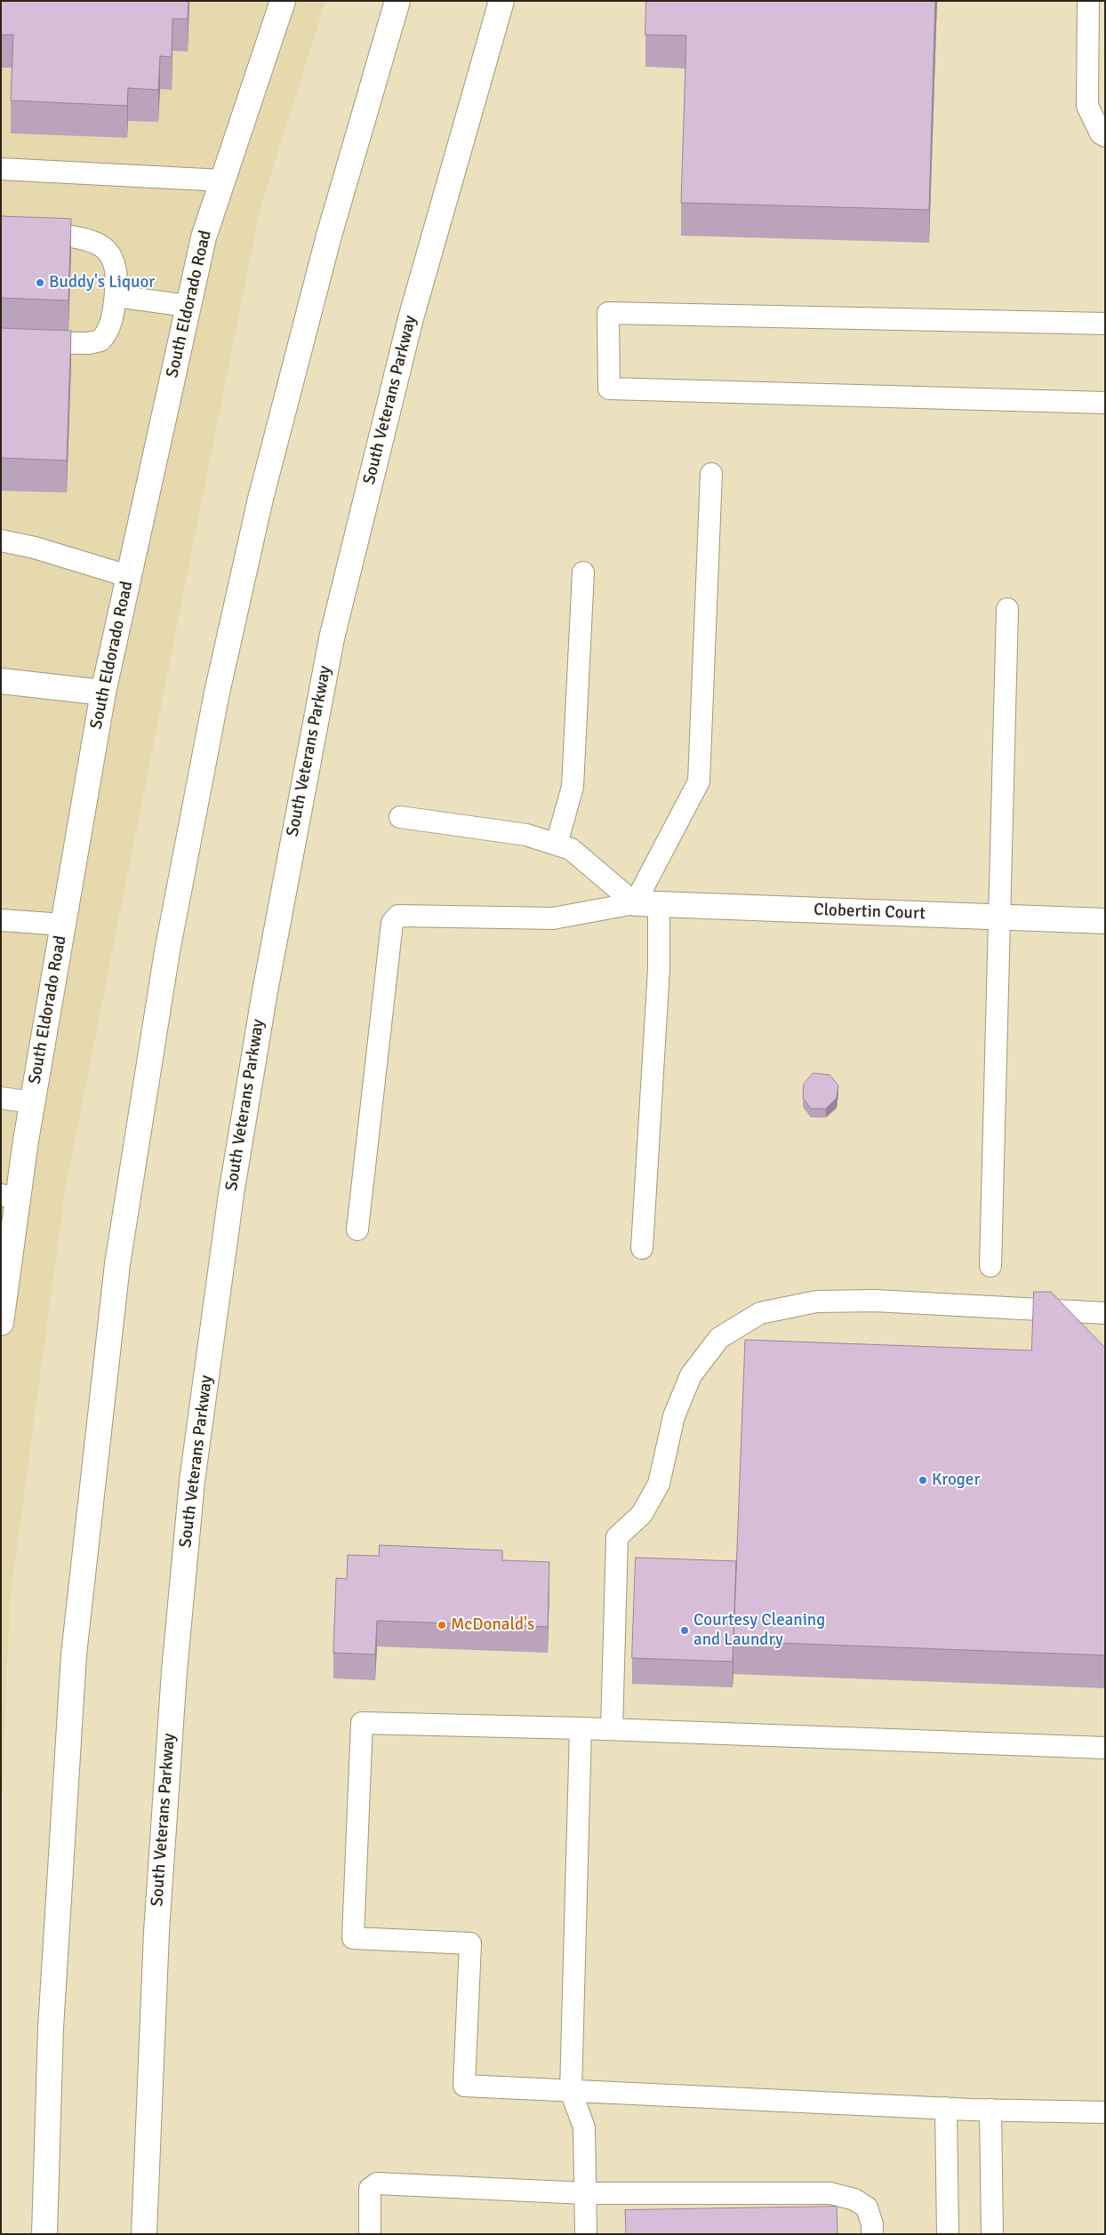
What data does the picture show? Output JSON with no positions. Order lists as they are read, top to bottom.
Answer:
{
  "streets": {
    "main road": ["South Eldorado Road", "South Veterans Parkway", "Clobertin Court"]
  },
  "places": [
    "Buddy's Liquor",
    "Kroger",
    "McDonald's",
    "Courtesy Cleaning and Laundry"
  ]
}
